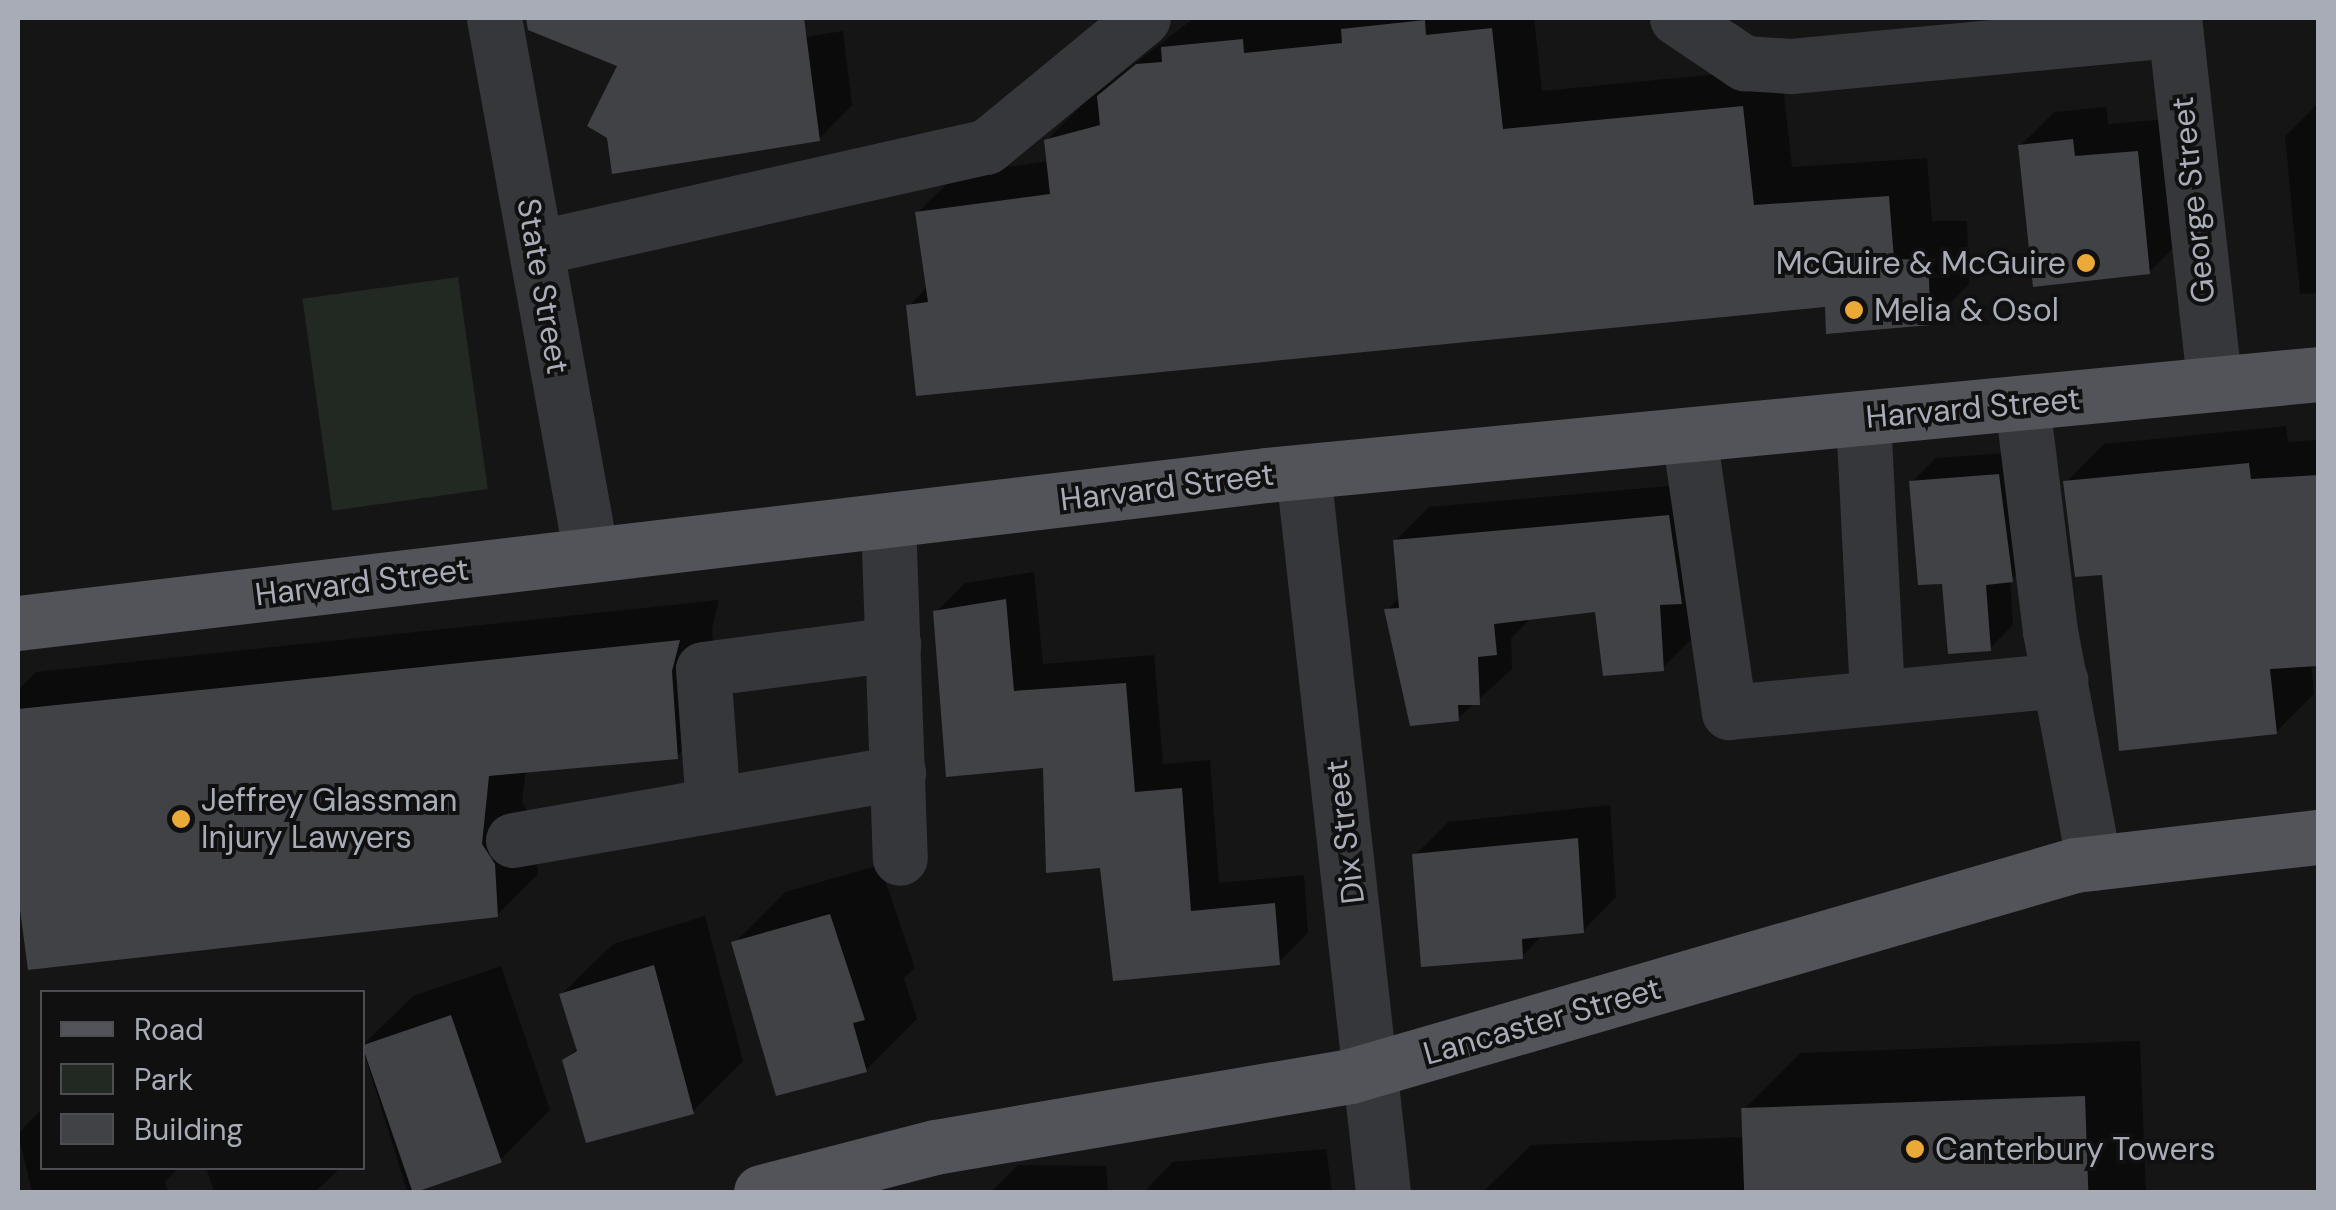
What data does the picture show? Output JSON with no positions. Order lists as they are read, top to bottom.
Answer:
{
  "streets": {
    "main road": ["Harvard Street", "Lancaster Street"],
    "street": ["George Street", "State Street", "Dix Street"]
  },
  "crossings": [
    ["George Street", "Harvard Street"],
    ["State Street", "Harvard Street"],
    ["Harvard Street", "Dix Street"],
    ["Dix Street", "Lancaster Street"]
  ],
  "places": [
    "McGuire & McGuire",
    "Melia & Osol",
    "Jeffrey Glassman Injury Lawyers",
    "Canterbury Towers"
  ],
  "legend": ["Road", "Park", "Building"]
}
